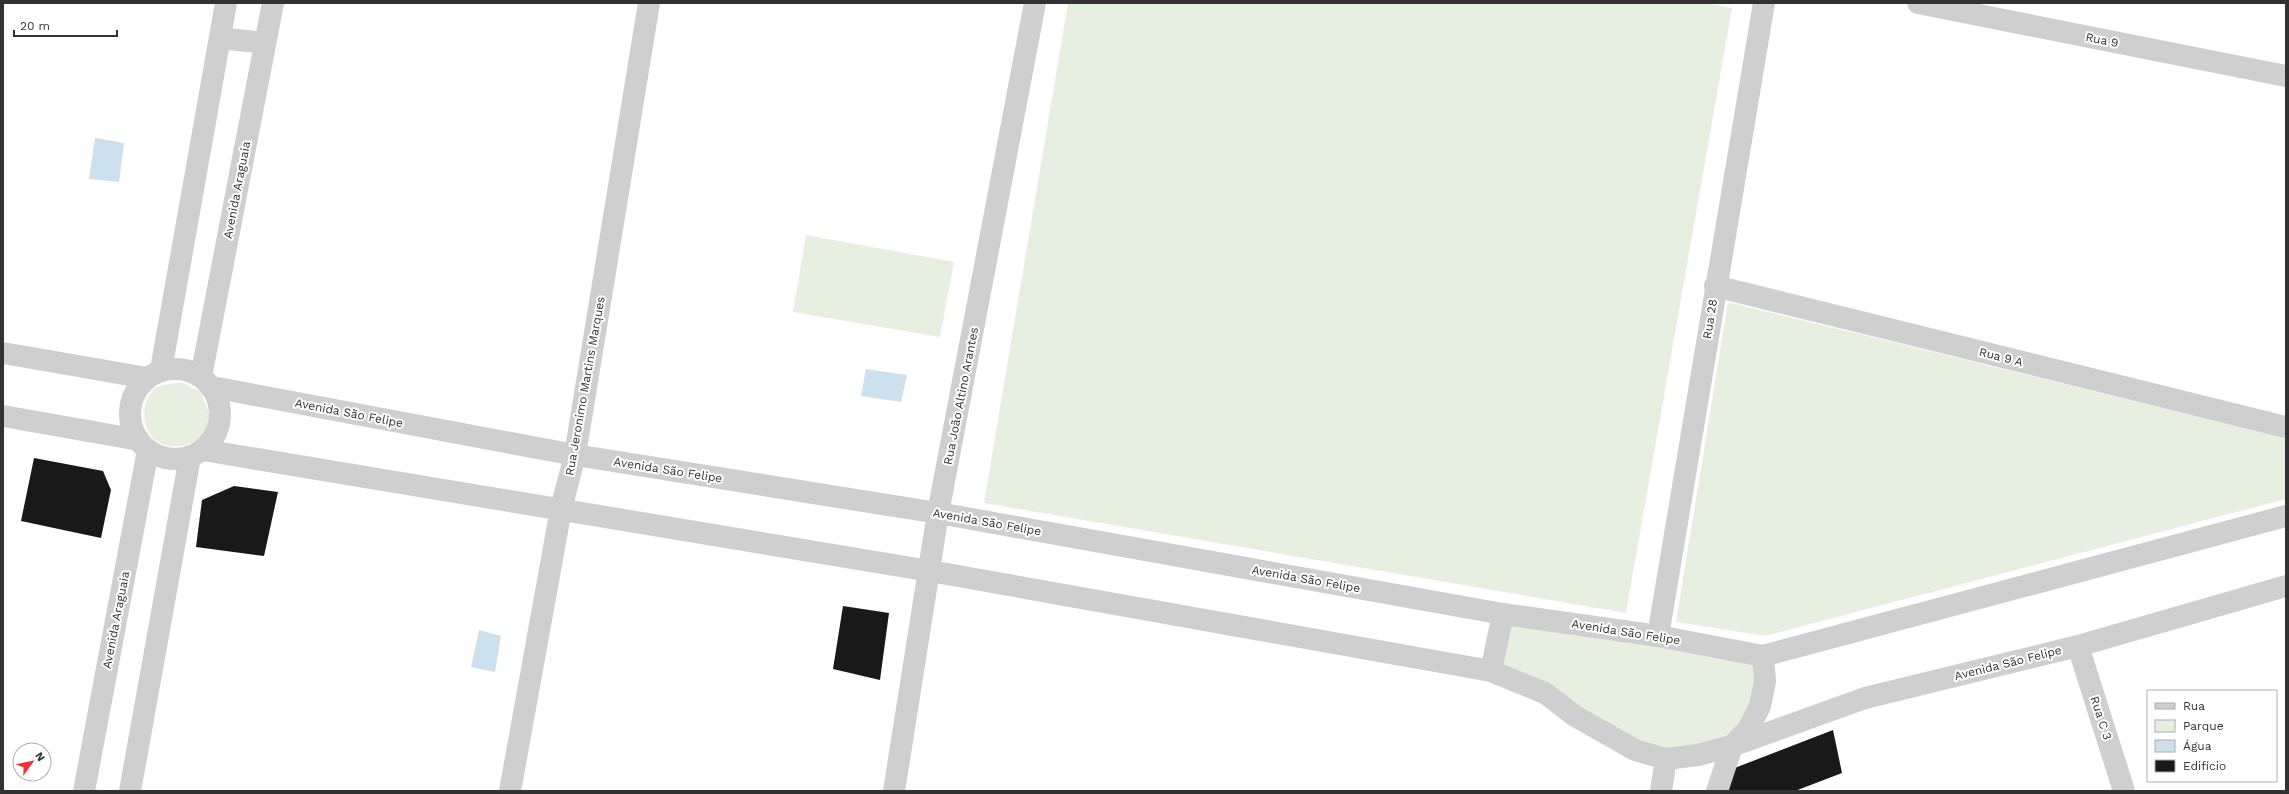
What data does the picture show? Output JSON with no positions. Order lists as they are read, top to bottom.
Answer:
{
  "streets": {
    "street": [
      "Rua 9",
      "Avenida Araguaia",
      "Rua 28",
      "Rua 9 A",
      "Rua Jeronimo Martins Marques",
      "Rua João Altino Arantes",
      "Avenida São Felipe",
      "Rua C 3"
    ]
  },
  "crossings": [
    ["Avenida Araguaia", "Avenida São Felipe"],
    ["Rua 28", "Rua 9 A"],
    ["Rua 28", "Avenida São Felipe"],
    ["Rua Jeronimo Martins Marques", "Avenida São Felipe"],
    ["Rua João Altino Arantes", "Avenida São Felipe"],
    ["Avenida São Felipe", "Rua C 3"]
  ],
  "legend": [
    "Rua",
    "Parque",
    "Água",
    "Edifício"
  ],
  "scale_bar": "20 m",
  "north": "top right"
}
